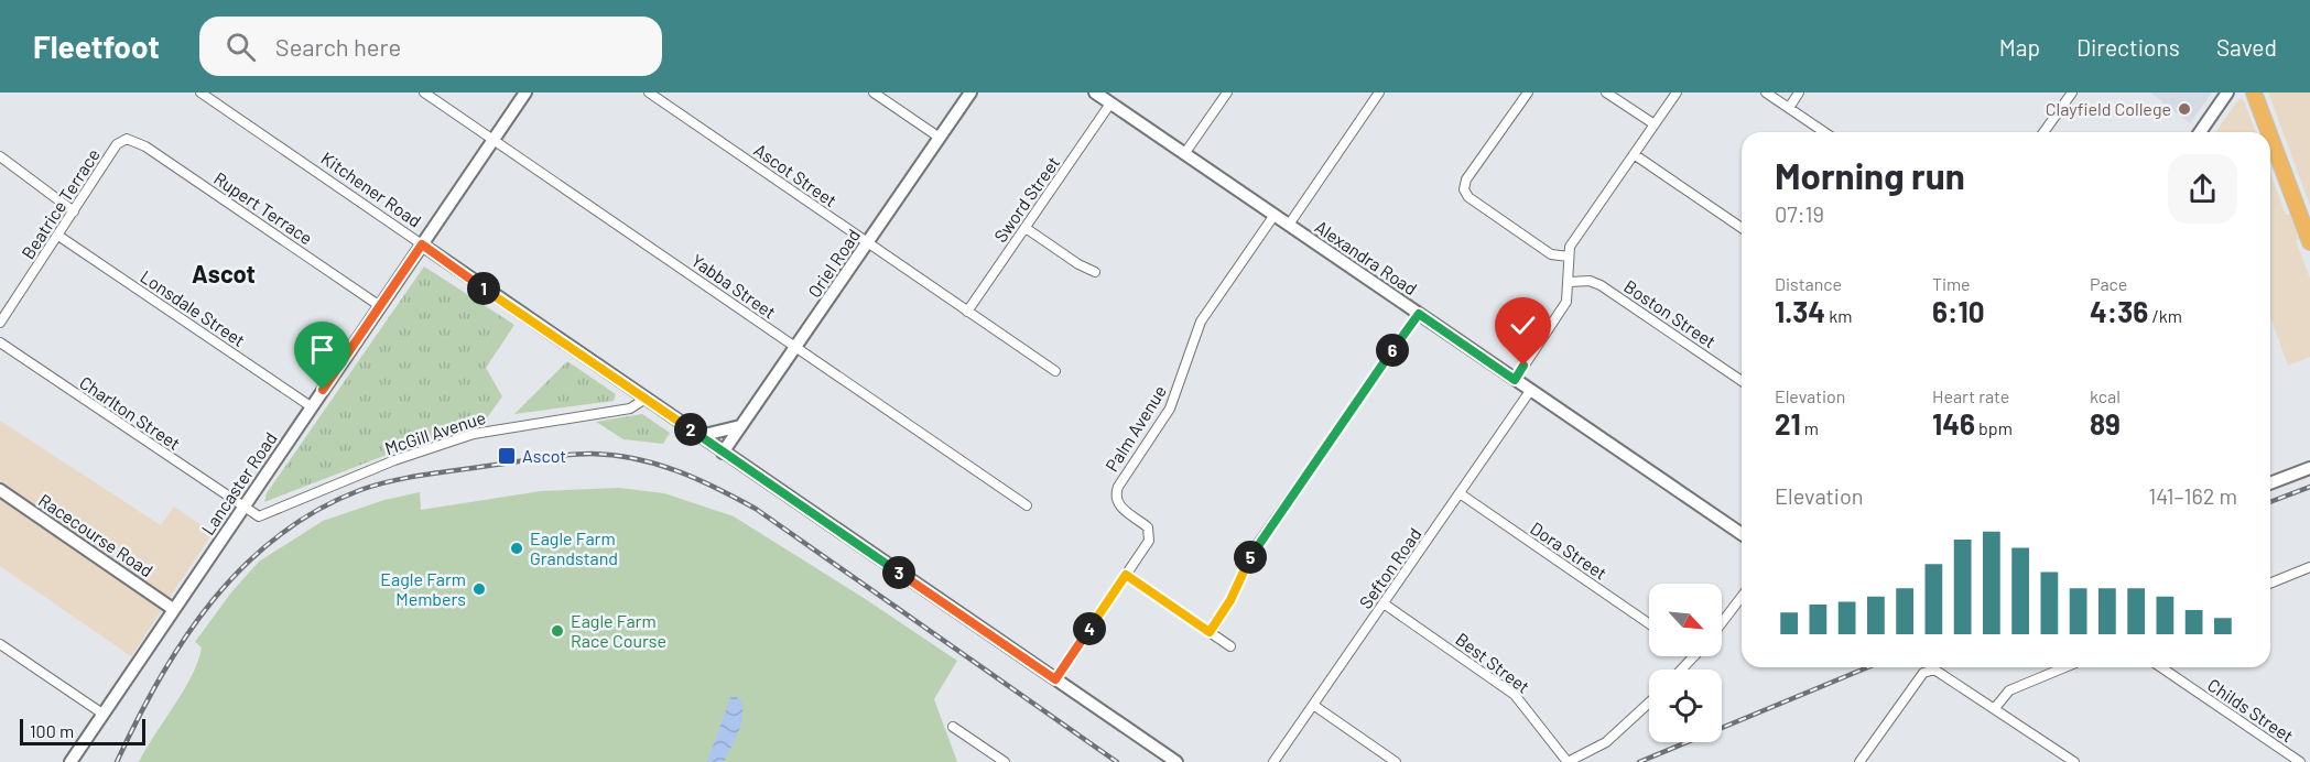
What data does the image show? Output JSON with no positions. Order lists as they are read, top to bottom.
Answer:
{
  "streets": {
    "street": [
      "Ascot Street",
      "Kitchener Road",
      "Sword Street",
      "Beatrice Terrace",
      "Rupert Terrace",
      "Alexandra Road",
      "Oriel Road",
      "Yabba Street",
      "Lonsdale Street",
      "Boston Street",
      "Charlton Street",
      "Palm Avenue",
      "McGill Avenue",
      "Lancaster Road",
      "Racecourse Road",
      "Dora Street",
      "Sefton Road",
      "Best Street",
      "Childs Street"
    ]
  },
  "crossings": [
    ["Ascot Street", "Sword Street"],
    ["Ascot Street", "Oriel Road"],
    ["Kitchener Road", "Oriel Road"],
    ["Kitchener Road", "Palm Avenue"],
    ["Kitchener Road", "McGill Avenue"],
    ["Kitchener Road", "Lancaster Road"],
    ["Sword Street", "Alexandra Road"],
    ["Beatrice Terrace", "Rupert Terrace"],
    ["Beatrice Terrace", "Lonsdale Street"],
    ["Rupert Terrace", "Lancaster Road"],
    ["Alexandra Road", "Palm Avenue"],
    ["Alexandra Road", "Sefton Road"],
    ["Oriel Road", "Yabba Street"],
    ["Yabba Street", "Lancaster Road"],
    ["Lonsdale Street", "Lancaster Road"],
    ["Charlton Street", "McGill Avenue"],
    ["Charlton Street", "Lancaster Road"],
    ["McGill Avenue", "Lancaster Road"],
    ["Lancaster Road", "Racecourse Road"],
    ["Dora Street", "Sefton Road"],
    ["Sefton Road", "Best Street"]
  ],
  "districts": ["Ascot"],
  "places": {
    "other": [
      "Clayfield College",
      "Eagle Farm Grandstand",
      "Eagle Farm Members",
      "Eagle Farm Race Course"
    ],
    "transit": ["Ascot"]
  },
  "scale_bar": "100 m",
  "north": "bottom right",
  "page": {
    "header": "Fleetfoot",
    "search": "Search here",
    "nav": ["Map", "Directions", "Saved"],
    "heading": ["Morning run", "07:19"],
    "stats": [
      ["Distance", "1.34 km"],
      ["Time", "6:10"],
      ["Pace", "4:36 /km"],
      ["Elevation", "21 m"],
      ["Heart rate", "146 bpm"],
      ["kcal", "89"]
    ],
    "pins": [
      "1",
      "6",
      "2",
      "5",
      "3",
      "4"
    ],
    "chart": ["Elevation", "141–162 m"],
    "scale": "100 m"
  }
}
